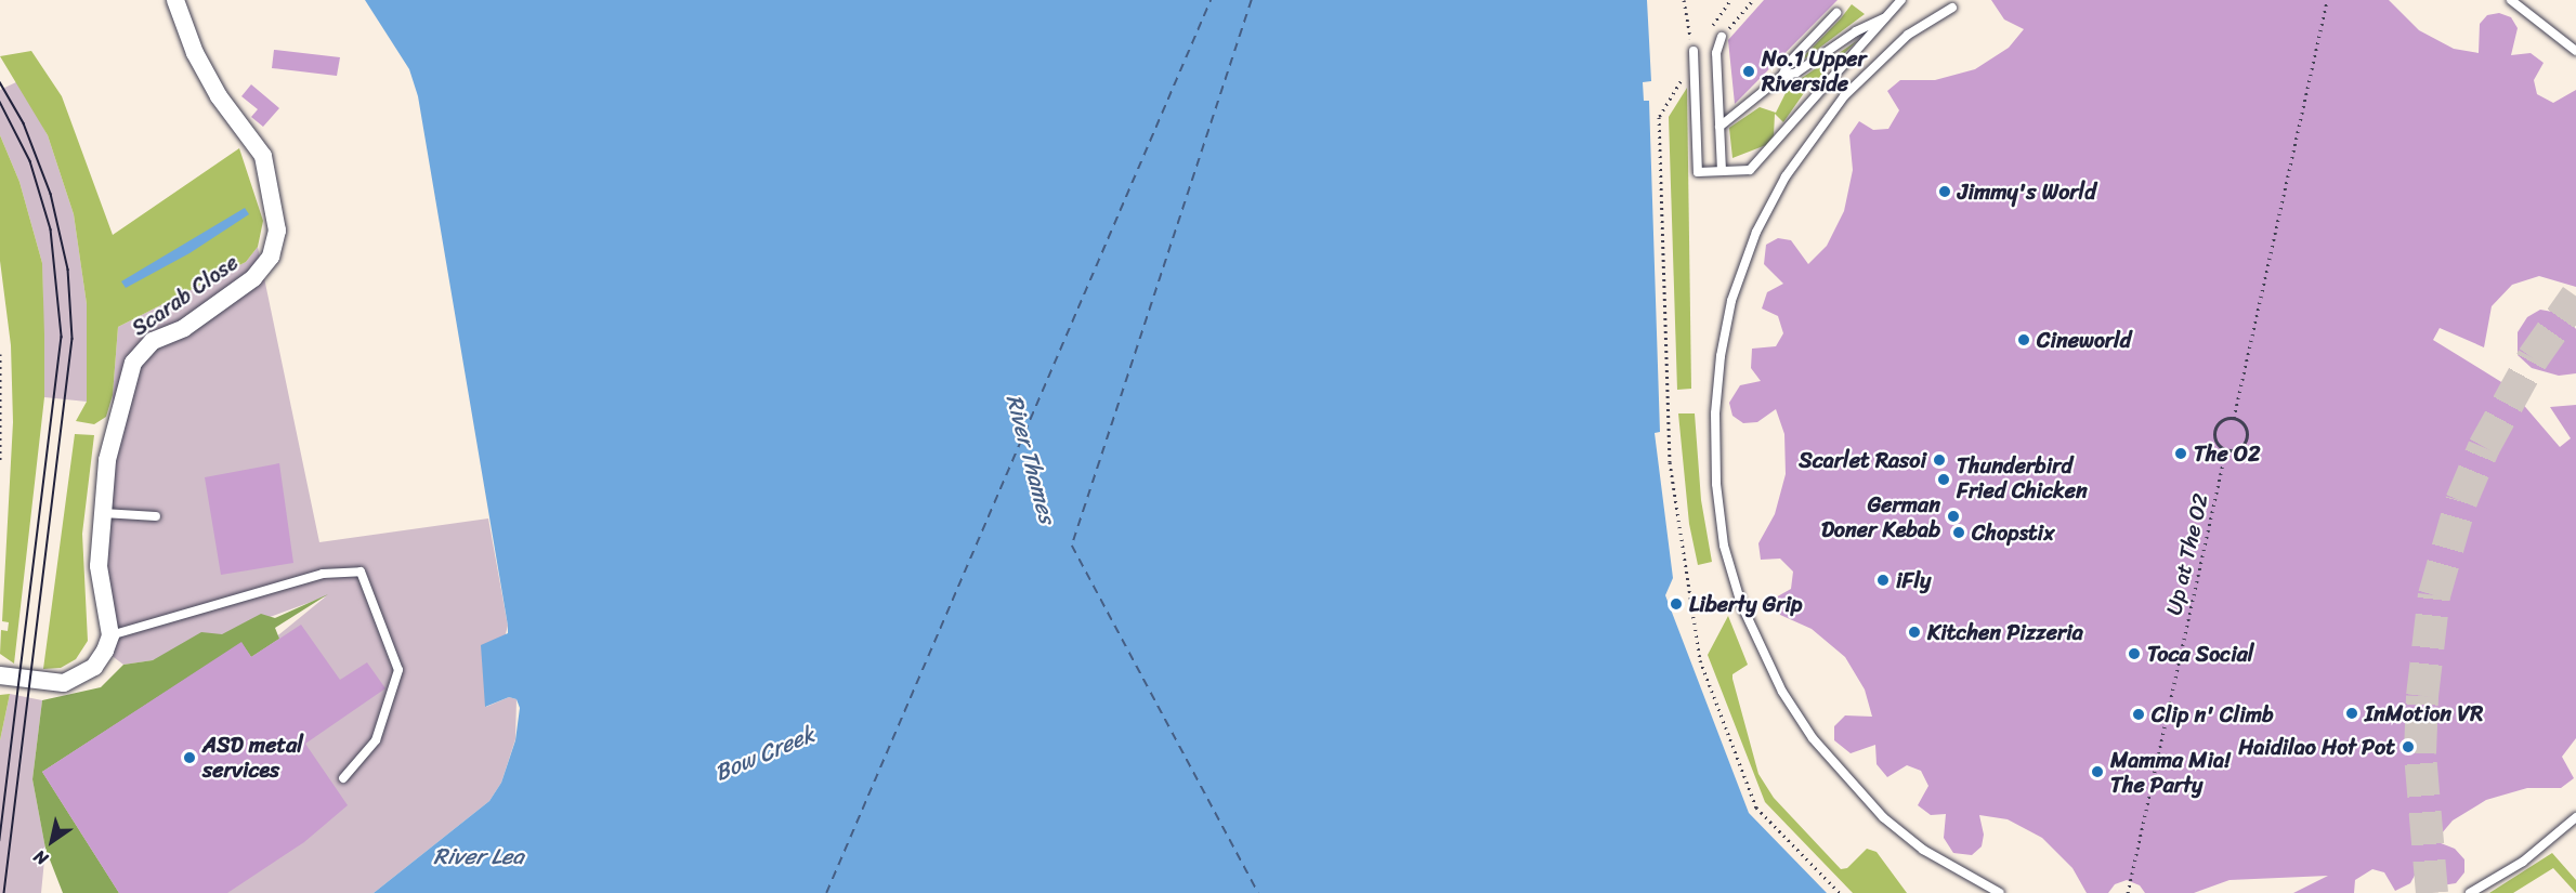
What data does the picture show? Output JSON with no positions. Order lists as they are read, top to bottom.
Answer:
{
  "streets": {
    "street": ["Scarab Close"],
    "path": ["Up at The O2"]
  },
  "water": ["River Thames", "Bow Creek", "River Lea"],
  "places": [
    "No.1 Upper Riverside",
    "Jimmy's World",
    "Cineworld",
    "The O2",
    "Scarlet Rasoi",
    "Thunderbird Fried Chicken",
    "German Doner Kebab",
    "Chopstix",
    "iFly",
    "Liberty Grip",
    "Kitchen Pizzeria",
    "Toca Social",
    "InMotion VR",
    "Clip n' Climb",
    "Haidilao Hot Pot",
    "ASD metal services",
    "Mamma Mia! The Party"
  ],
  "north": "bottom left"
}
